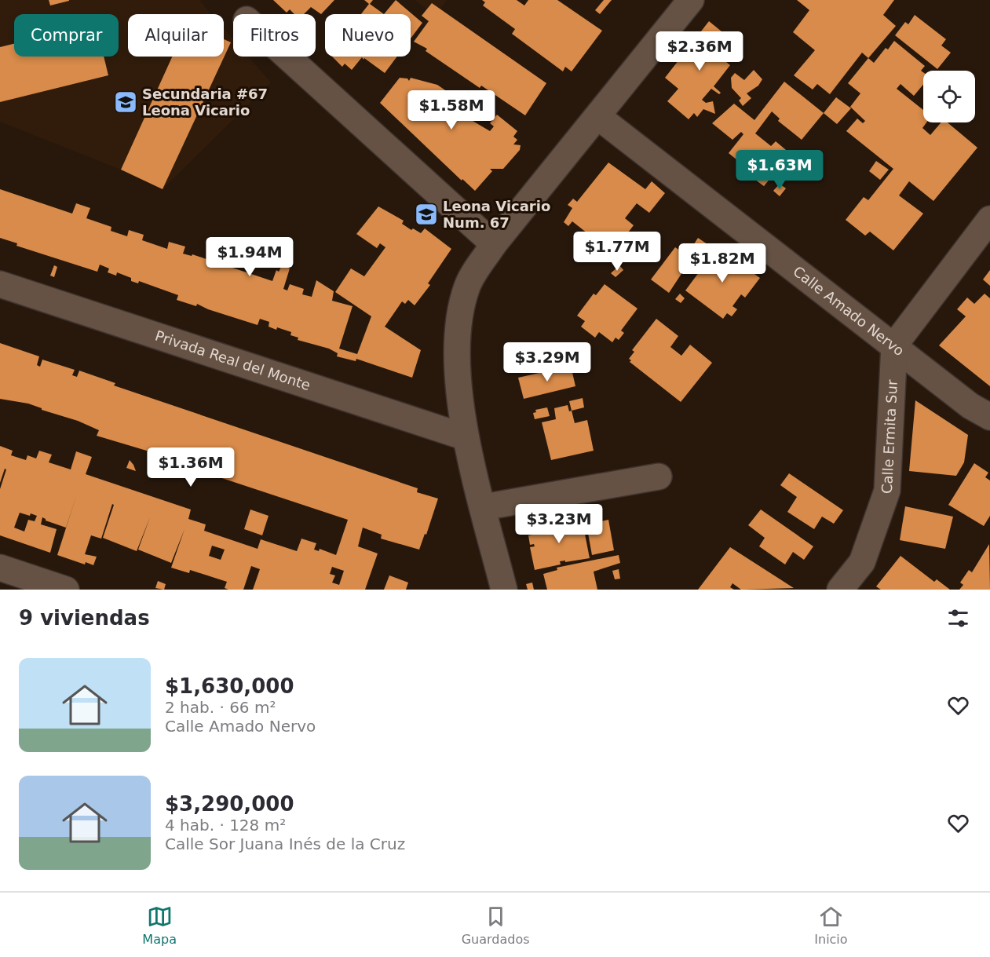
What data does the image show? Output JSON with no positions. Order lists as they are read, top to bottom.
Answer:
{
  "streets": {
    "street": ["Calle Amado Nervo", "Privada Real del Monte", "Calle Ermita Sur"]
  },
  "crossings": [
    ["Calle Amado Nervo", "Calle Ermita Sur"]
  ],
  "places": {
    "school or university": ["Secundaria #67 Leona Vicario", "Leona Vicario Num. 67"]
  },
  "page": {
    "chip": [
      "Comprar",
      "Alquilar",
      "Filtros",
      "Nuevo"
    ],
    "price": [
      "$2.36M",
      "$1.58M",
      "$1.63M",
      "$1.77M",
      "$1.94M",
      "$1.82M",
      "$3.29M",
      "$1.36M",
      "$3.23M"
    ],
    "heading": "9 viviendas",
    "list": [
      {
        "name": "$1,630,000",
        "note": "2 hab. · 66 m² · Calle Amado Nervo"
      },
      {
        "name": "$3,290,000",
        "note": "4 hab. · 128 m² · Calle Sor Juana Inés de la Cruz"
      }
    ],
    "tabs": ["Mapa", "Guardados", "Inicio"]
  }
}
